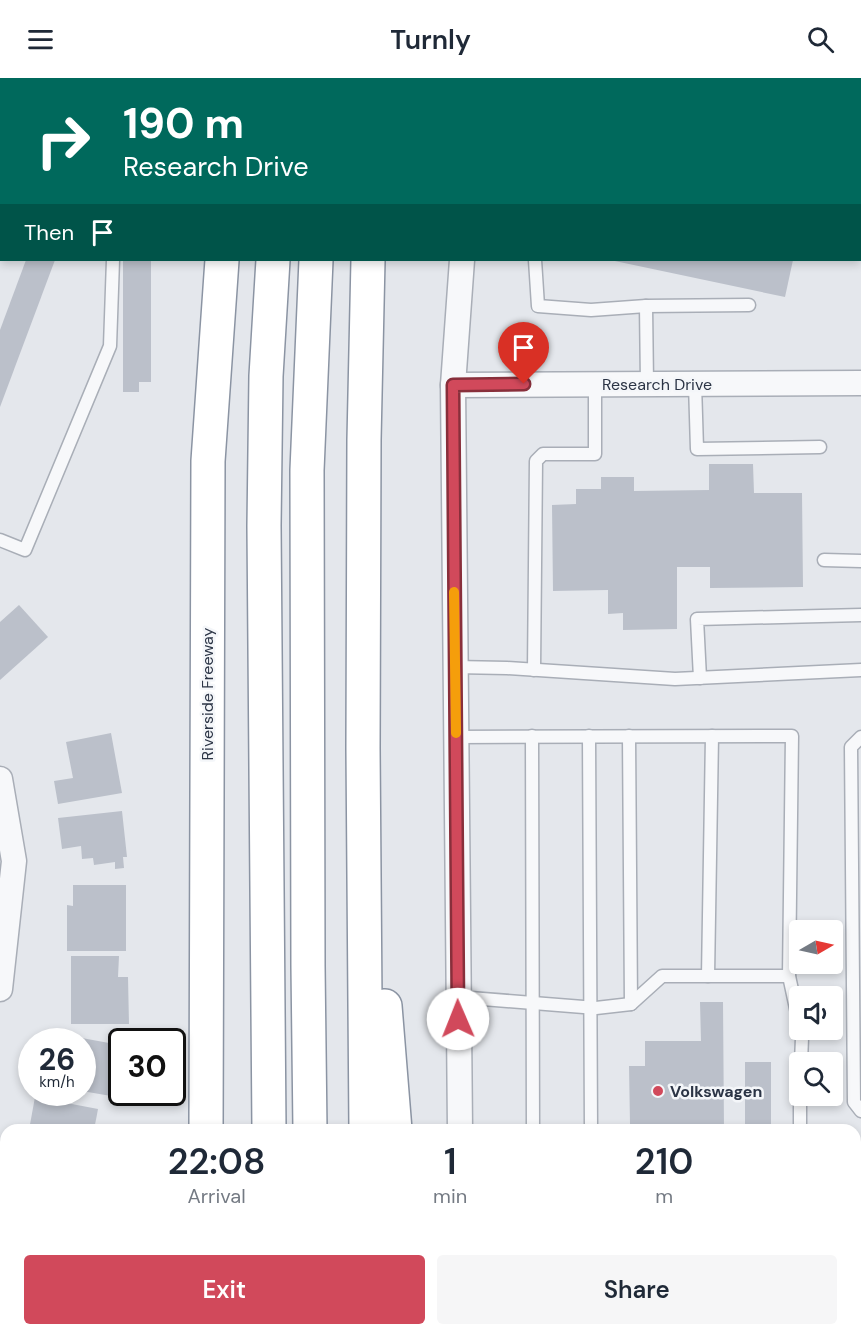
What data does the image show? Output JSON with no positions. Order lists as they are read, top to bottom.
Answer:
{
  "streets": {
    "highway": ["Riverside Freeway"],
    "street": ["Research Drive"]
  },
  "places": ["Volkswagen"],
  "north": "right",
  "page": {
    "header": "Turnly",
    "turn": ["190 m", "Research Drive"],
    "then": "Then",
    "speed": "26 km/h",
    "limit": "30",
    "eta": [
      "22:08",
      "Arrival",
      "1",
      "min",
      "210",
      "m"
    ],
    "buttons": ["Exit", "Share"]
  }
}
